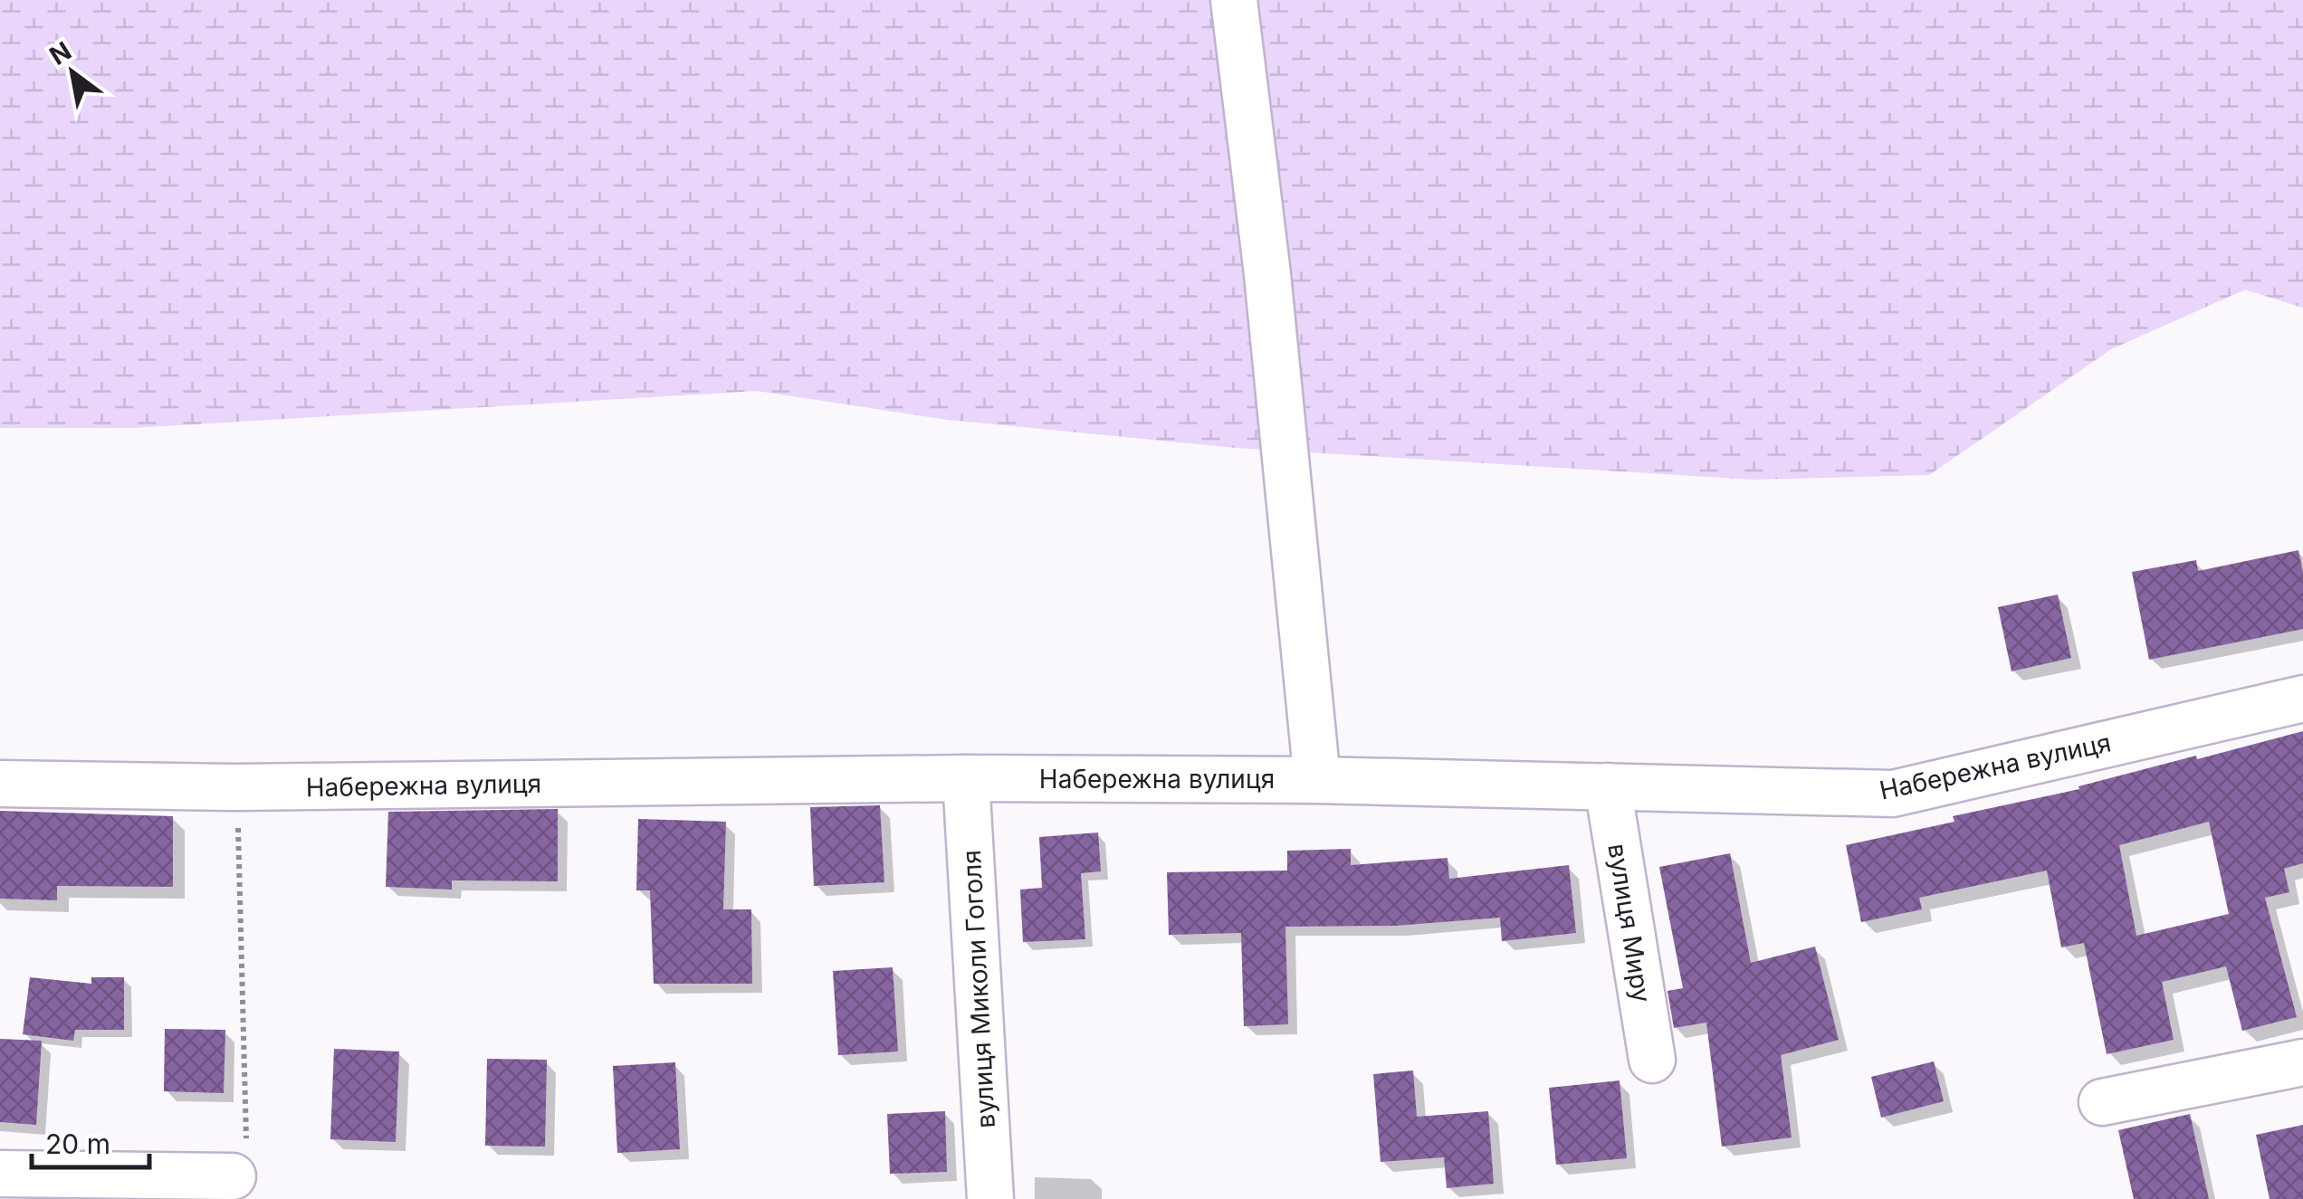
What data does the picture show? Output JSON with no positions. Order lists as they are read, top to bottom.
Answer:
{
  "streets": {
    "street": ["Набережна вулиця", "вулиця Миру", "вулиця Миколи Гоголя"]
  },
  "crossings": [
    ["Набережна вулиця", "вулиця Миру"],
    ["Набережна вулиця", "вулиця Миколи Гоголя"]
  ],
  "scale_bar": "20 m",
  "north": "top left"
}
